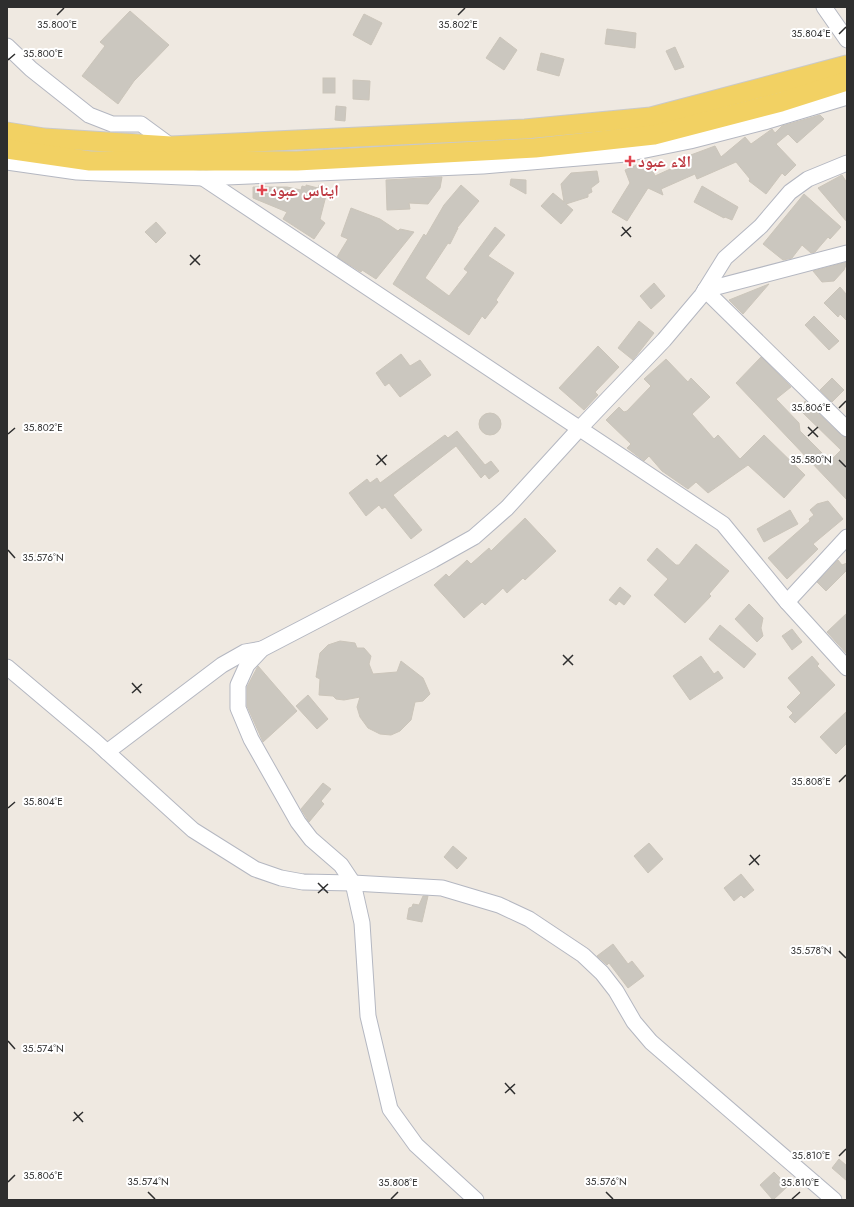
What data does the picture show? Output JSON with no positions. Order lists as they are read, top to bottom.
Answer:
{
  "places": {
    "health": ["الاء عبود", "ايناس عبود"]
  },
  "coordinates": [
    "35.800°E",
    "35.802°E",
    "35.804°E",
    "35.806°E",
    "35.580°N",
    "35.576°N",
    "35.808°E",
    "35.578°N",
    "35.574°N",
    "35.810°E"
  ]
}
